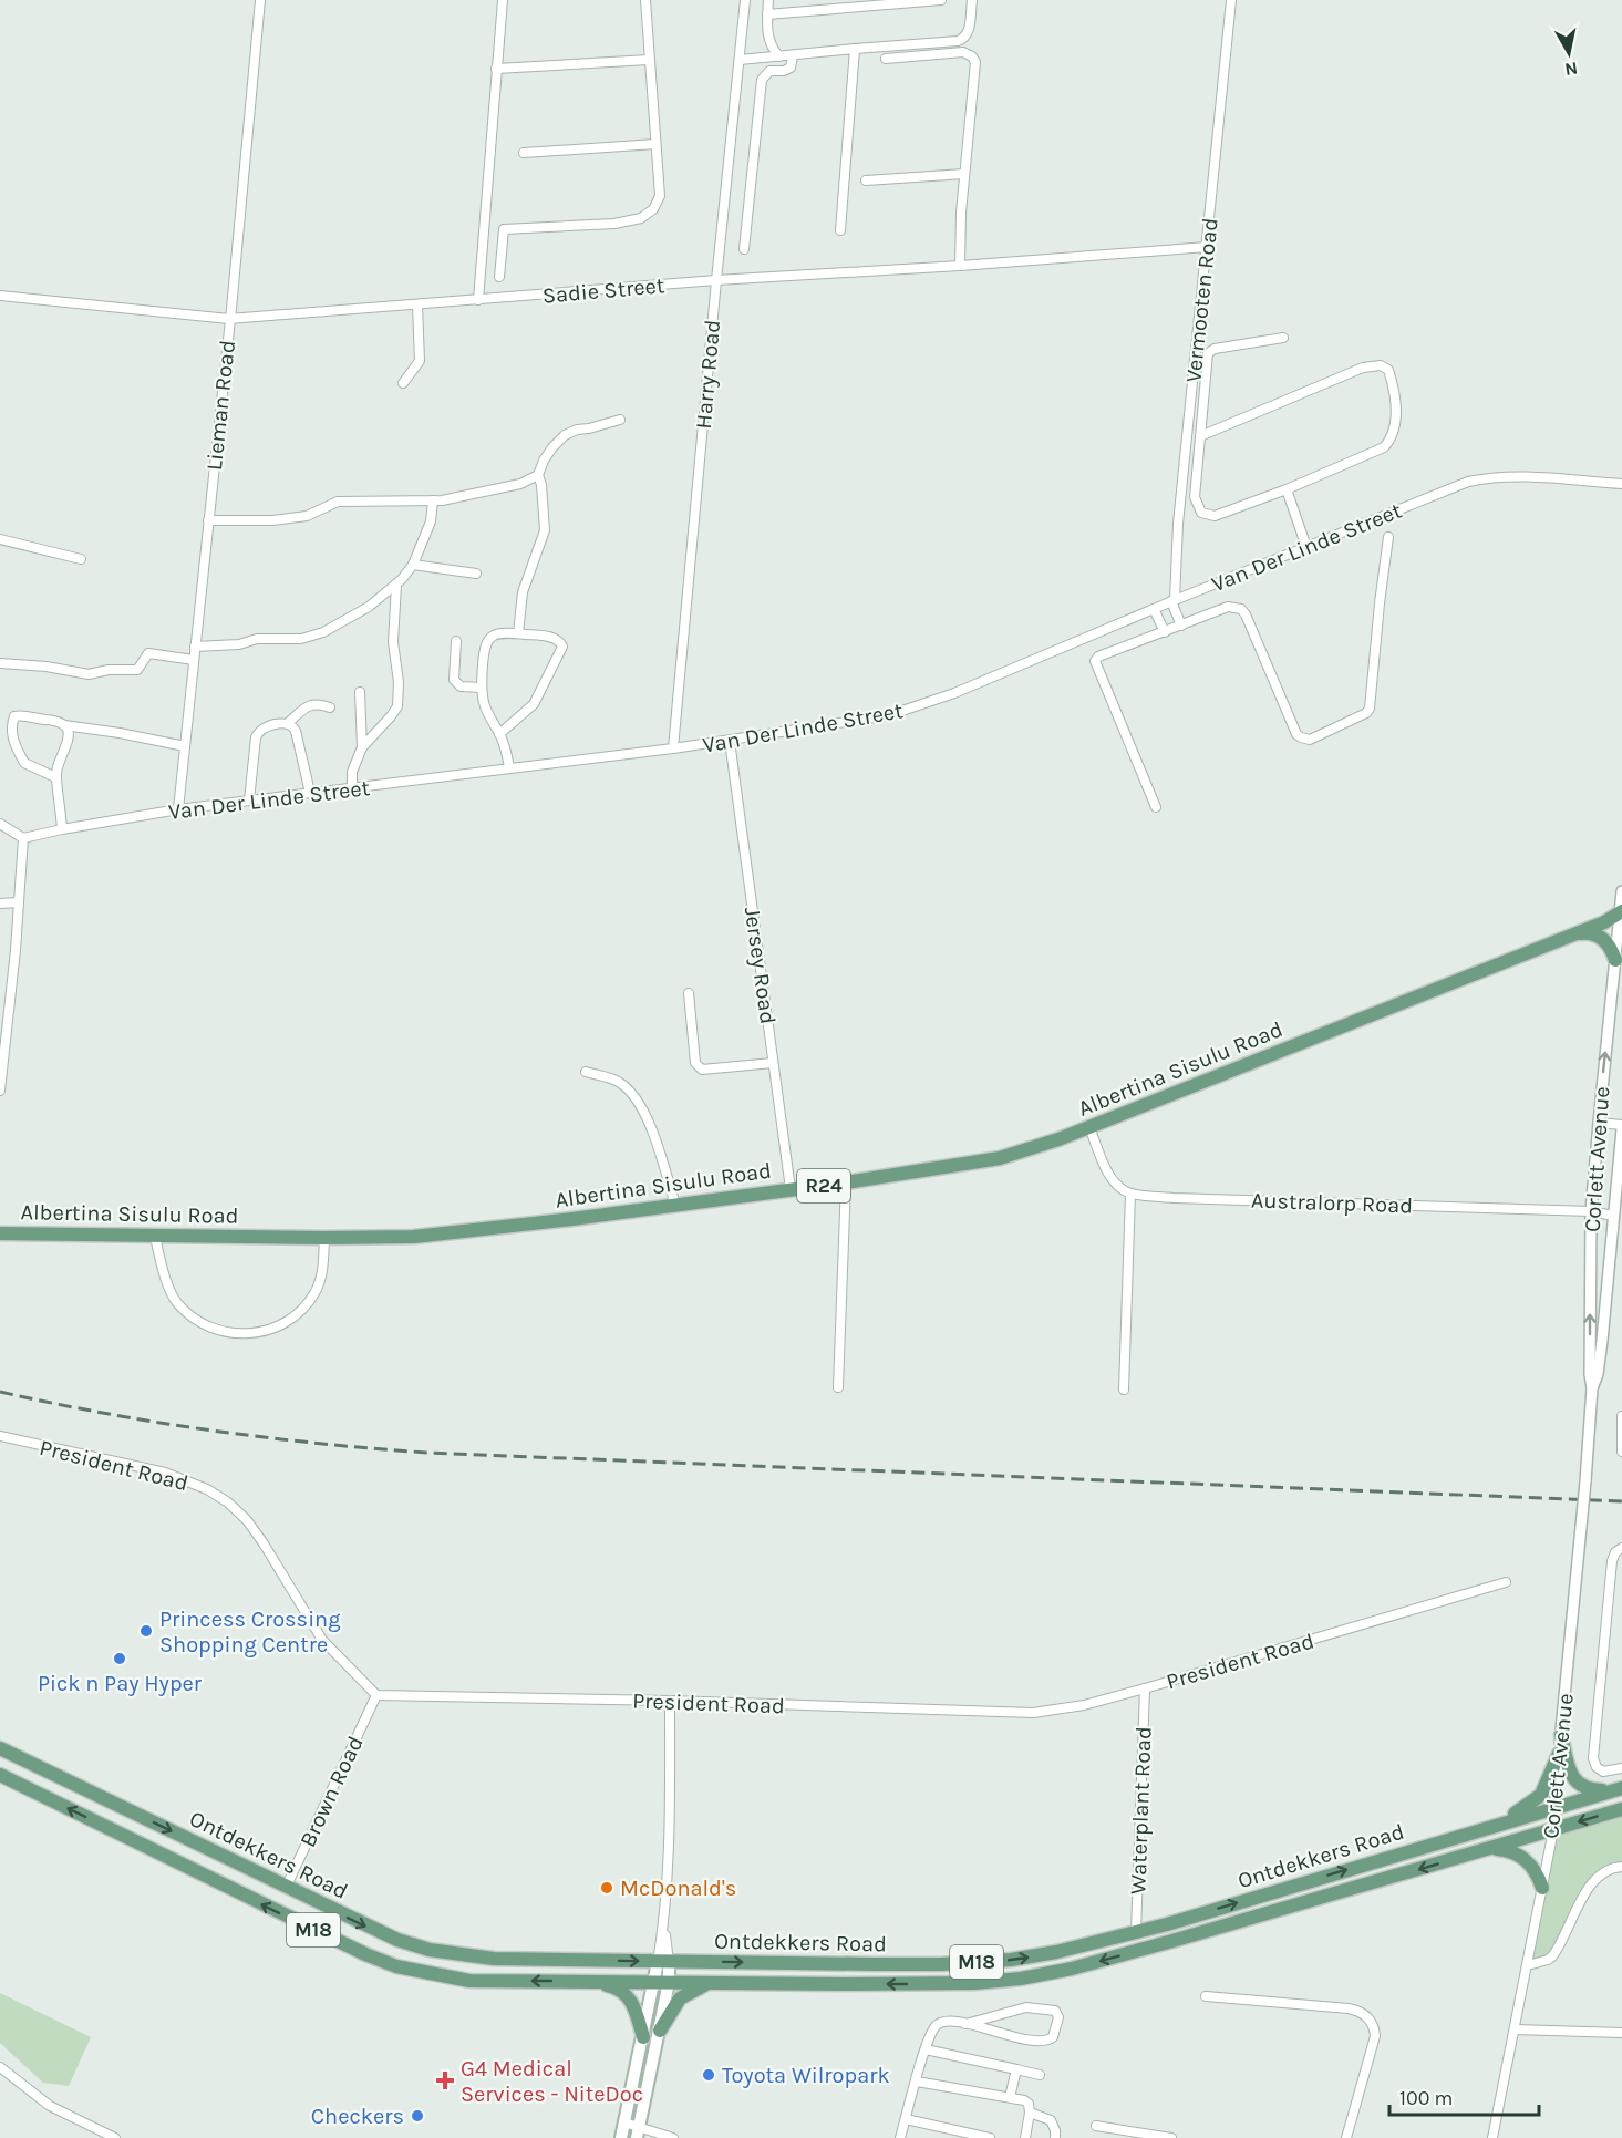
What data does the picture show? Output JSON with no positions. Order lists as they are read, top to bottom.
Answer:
{
  "streets": {
    "main road": [
      "Albertina Sisulu Road",
      "R24",
      "Ontdekkers Road",
      "M18"
    ],
    "street": [
      "Sadie Street",
      "Vermooten Road",
      "Harry Road",
      "Lieman Road",
      "Van Der Linde Street",
      "Jersey Road",
      "Corlett Avenue",
      "Australorp Road",
      "President Road",
      "Brown Road",
      "Waterplant Road"
    ]
  },
  "crossings": [
    ["Sadie Street", "Vermooten Road"],
    ["Sadie Street", "Harry Road"],
    ["Sadie Street", "Lieman Road"],
    ["Vermooten Road", "Van Der Linde Street"],
    ["Harry Road", "Van Der Linde Street"],
    ["Lieman Road", "Van Der Linde Street"],
    ["Van Der Linde Street", "Jersey Road"],
    ["Jersey Road", "Albertina Sisulu Road"],
    ["Albertina Sisulu Road", "Corlett Avenue"],
    ["Corlett Avenue", "Australorp Road"],
    ["Corlett Avenue", "Ontdekkers Road"],
    ["President Road", "Brown Road"],
    ["President Road", "Waterplant Road"],
    ["Brown Road", "Ontdekkers Road"],
    ["Waterplant Road", "Ontdekkers Road"]
  ],
  "places": {
    "other": [
      "Princess Crossing Shopping Centre",
      "Pick n Pay Hyper",
      "McDonald's",
      "Toyota Wilropark",
      "Checkers"
    ],
    "health": ["G4 Medical Services - NiteDoc"]
  },
  "scale_bar": "100 m",
  "north": "bottom"
}
